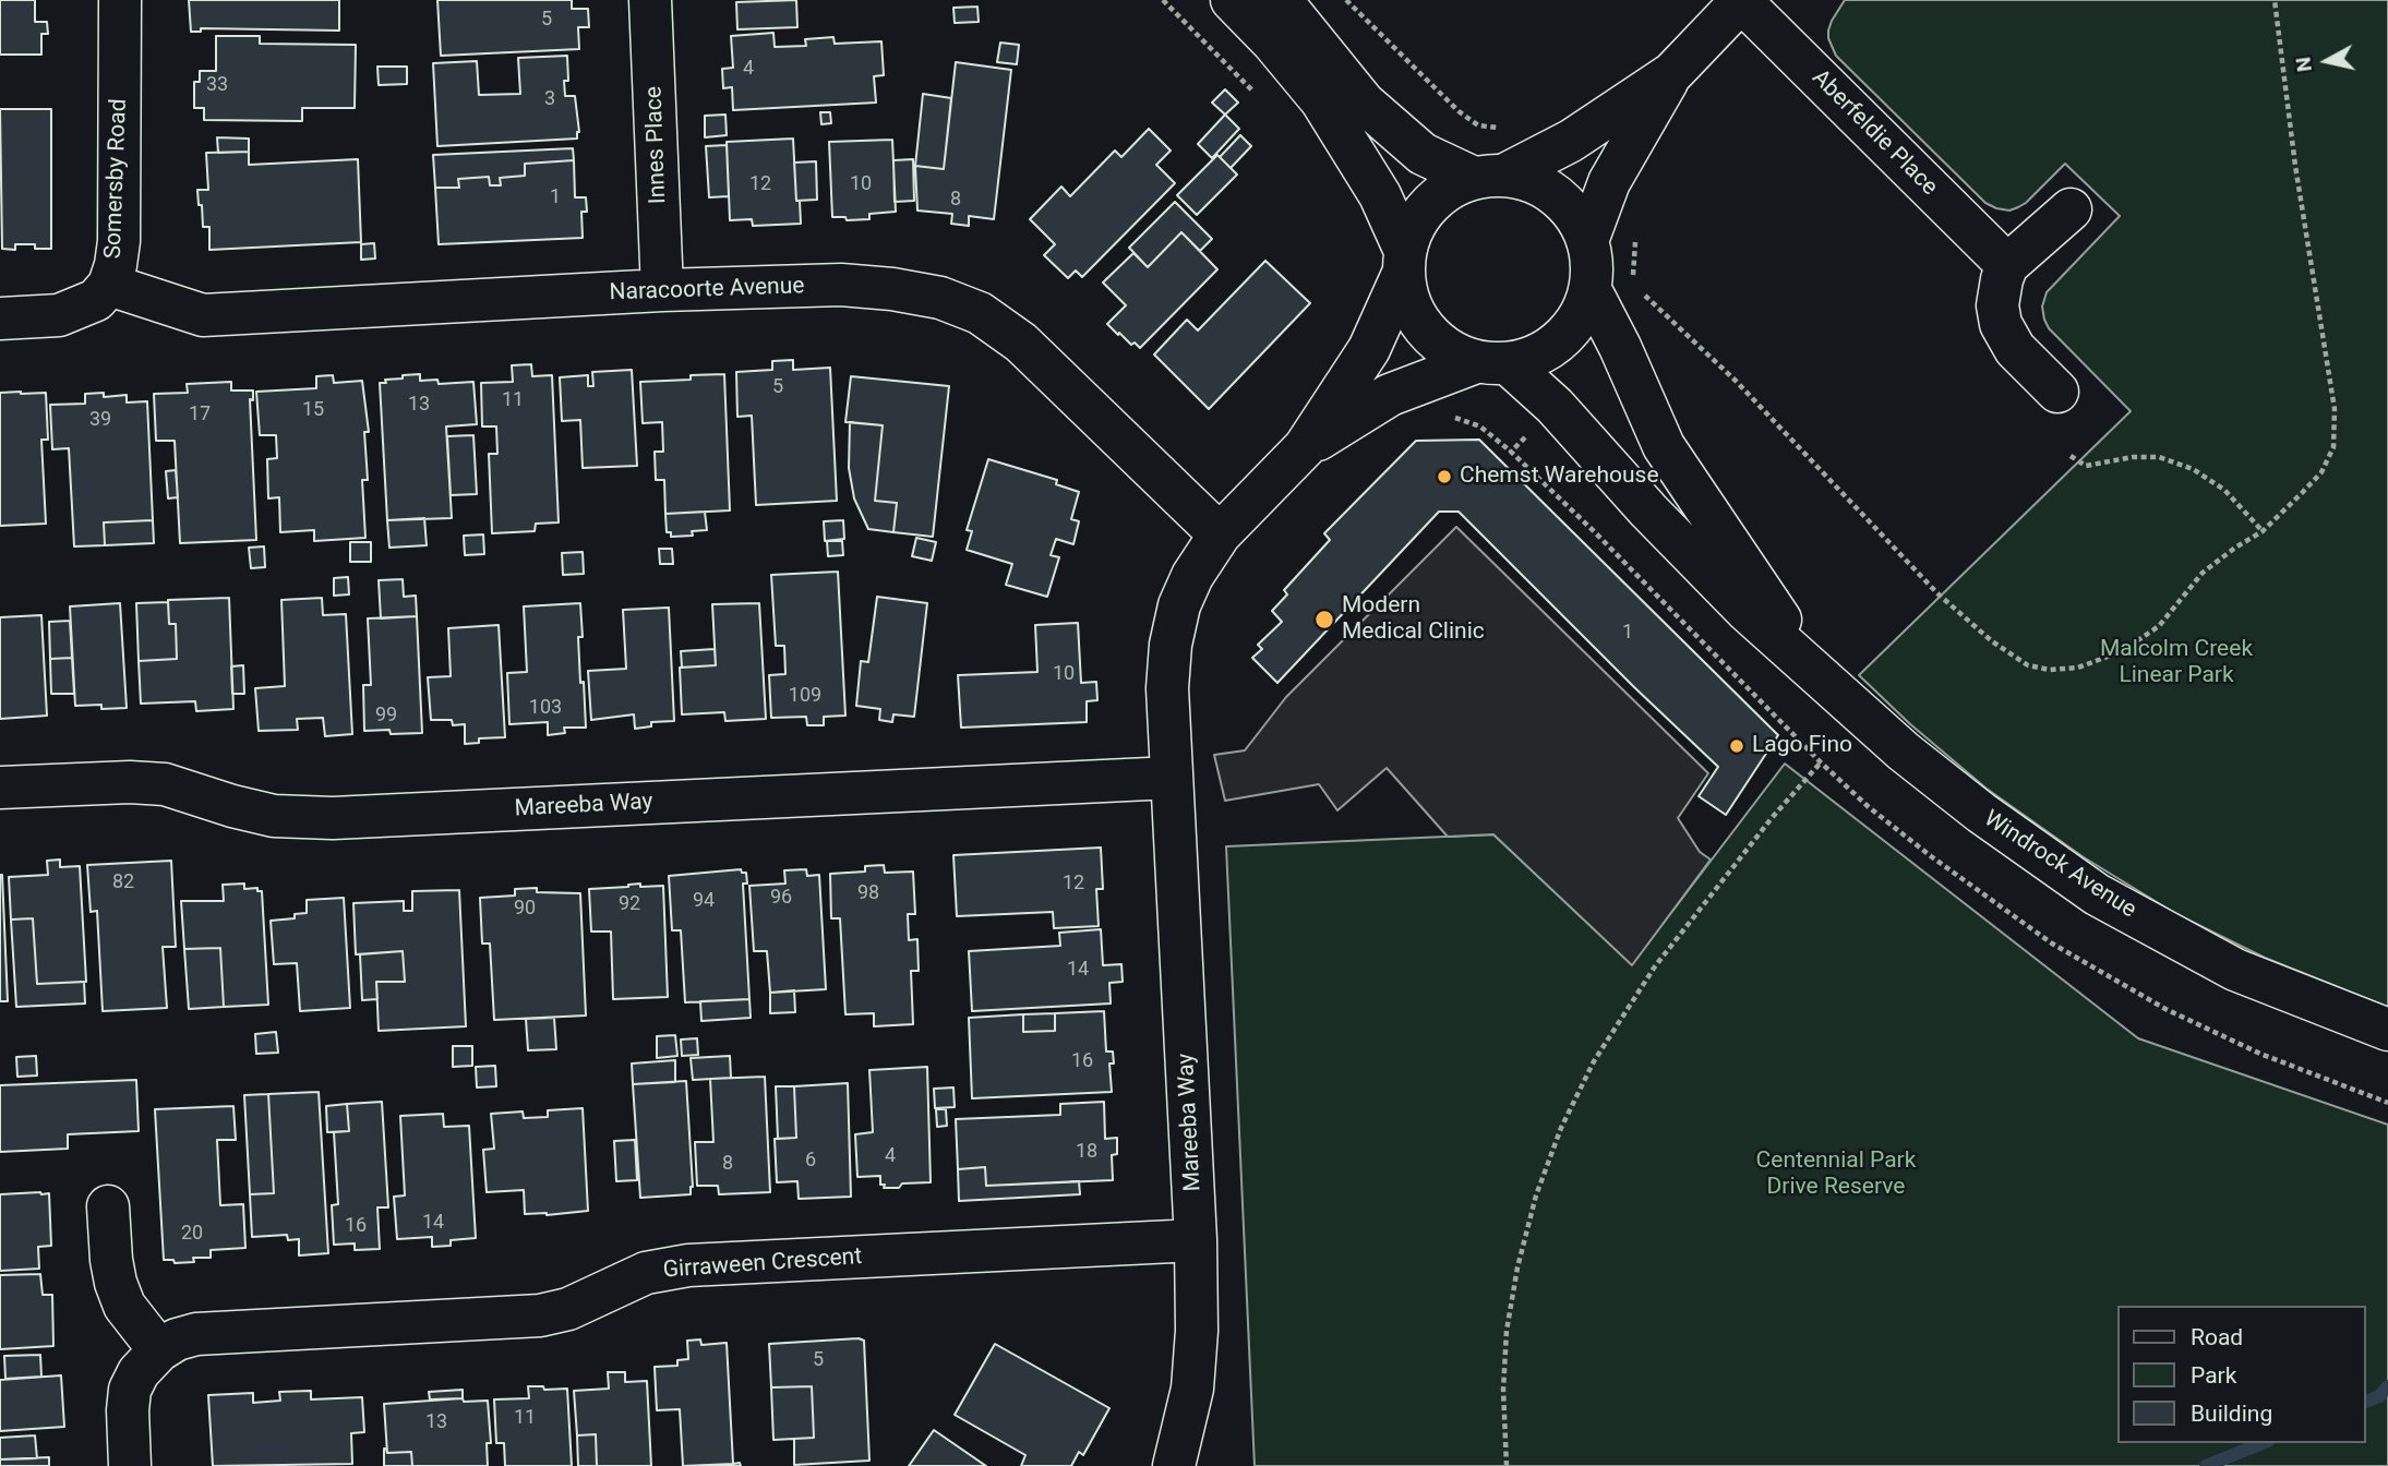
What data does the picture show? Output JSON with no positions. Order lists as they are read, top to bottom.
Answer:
{
  "streets": {
    "street": [
      "Aberfeldie Place",
      "Innes Place",
      "Somersby Road",
      "Naracoorte Avenue",
      "Mareeba Way",
      "Windrock Avenue",
      "Girraween Crescent"
    ]
  },
  "crossings": [
    ["Innes Place", "Naracoorte Avenue"],
    ["Somersby Road", "Naracoorte Avenue"],
    ["Naracoorte Avenue", "Mareeba Way"],
    ["Mareeba Way", "Windrock Avenue"],
    ["Mareeba Way", "Girraween Crescent"]
  ],
  "parks": ["Malcolm Creek Linear Park", "Centennial Park Drive Reserve"],
  "places": ["Chemst Warehouse", "Modern Medical Clinic", "Lago Fino"],
  "house_numbers": [
    "5",
    "4",
    "33",
    "3",
    "12",
    "10",
    "1",
    "8",
    "5",
    "11",
    "13",
    "15",
    "17",
    "39",
    "1",
    "10",
    "109",
    "103",
    "99",
    "82",
    "12",
    "98",
    "96",
    "94",
    "92",
    "90",
    "14",
    "16",
    "18",
    "4",
    "6",
    "8",
    "14",
    "16",
    "20",
    "5",
    "11",
    "13"
  ],
  "legend": ["Road", "Park", "Building"],
  "north": "left"
}
